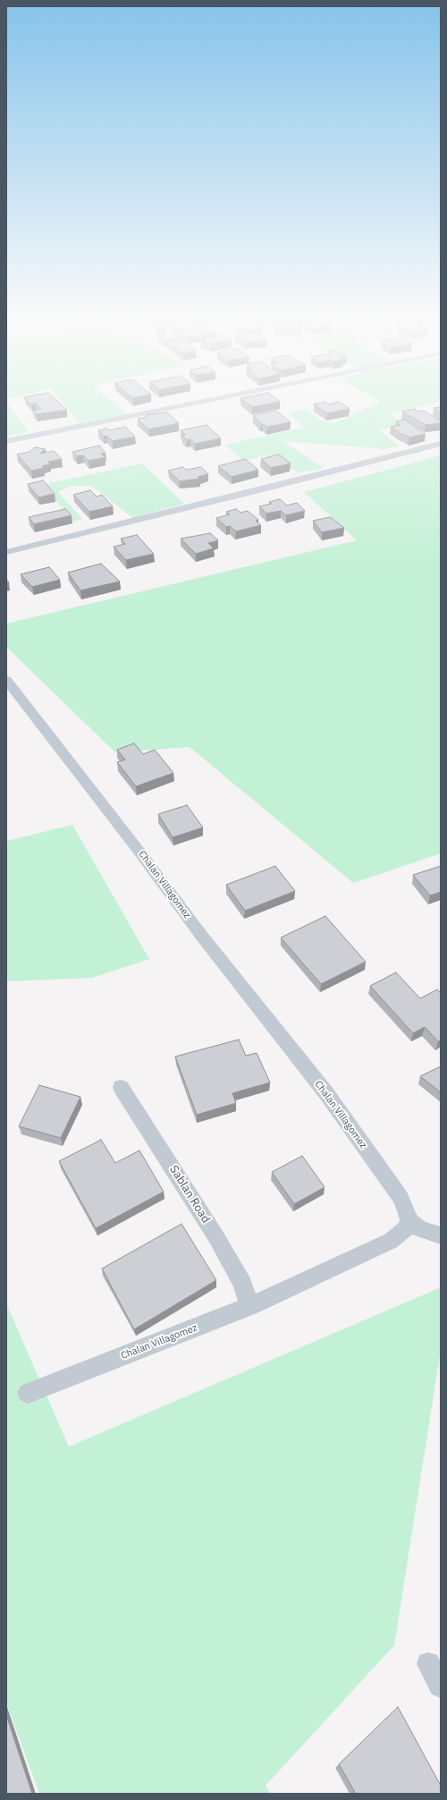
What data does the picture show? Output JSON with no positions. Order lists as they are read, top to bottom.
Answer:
{
  "streets": {
    "street": ["Chalan Villagomez", "Sablan Road"]
  },
  "crossings": [
    ["Chalan Villagomez", "Sablan Road"]
  ]
}
